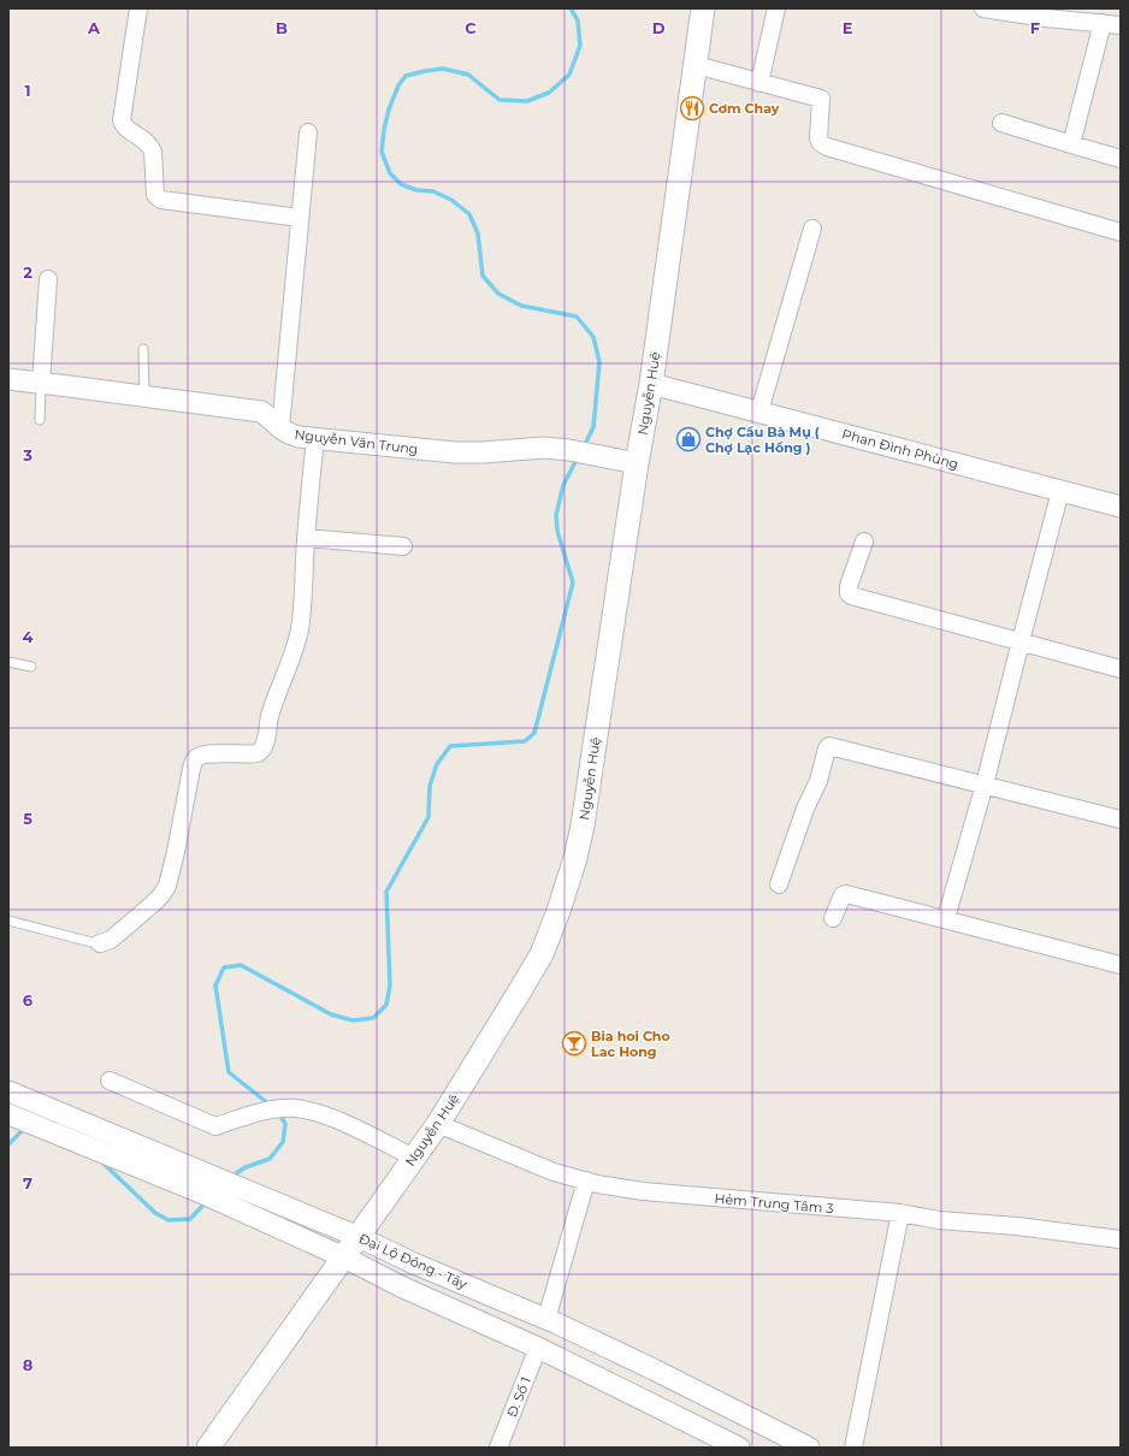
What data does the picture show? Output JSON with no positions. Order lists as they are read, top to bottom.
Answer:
{
  "streets": {
    "main road": ["Nguyễn Huệ"],
    "street": [
      "Nguyễn Văn Trung",
      "Phan Đình Phùng",
      "Hẻm Trung Tâm 3",
      "Đại Lộ Đông - Tây",
      "Đ. Số 1"
    ]
  },
  "crossings": [
    ["Nguyễn Huệ", "Nguyễn Văn Trung"],
    ["Nguyễn Huệ", "Phan Đình Phùng"],
    ["Nguyễn Huệ", "Hẻm Trung Tâm 3"],
    ["Nguyễn Huệ", "Đại Lộ Đông - Tây"],
    ["Đại Lộ Đông - Tây", "Đ. Số 1"]
  ],
  "places": {
    "restaurant": ["Cơm Chay"],
    "shop": ["Chợ Cầu Bà Mụ ( Chợ Lạc Hồng )"],
    "bar": ["Bia hoi Cho Lac Hong"]
  },
  "grid": {
    "columns": [
      "A",
      "B",
      "C",
      "D",
      "E",
      "F"
    ],
    "rows": [
      "1",
      "2",
      "3",
      "4",
      "5",
      "6",
      "7",
      "8"
    ]
  }
}
